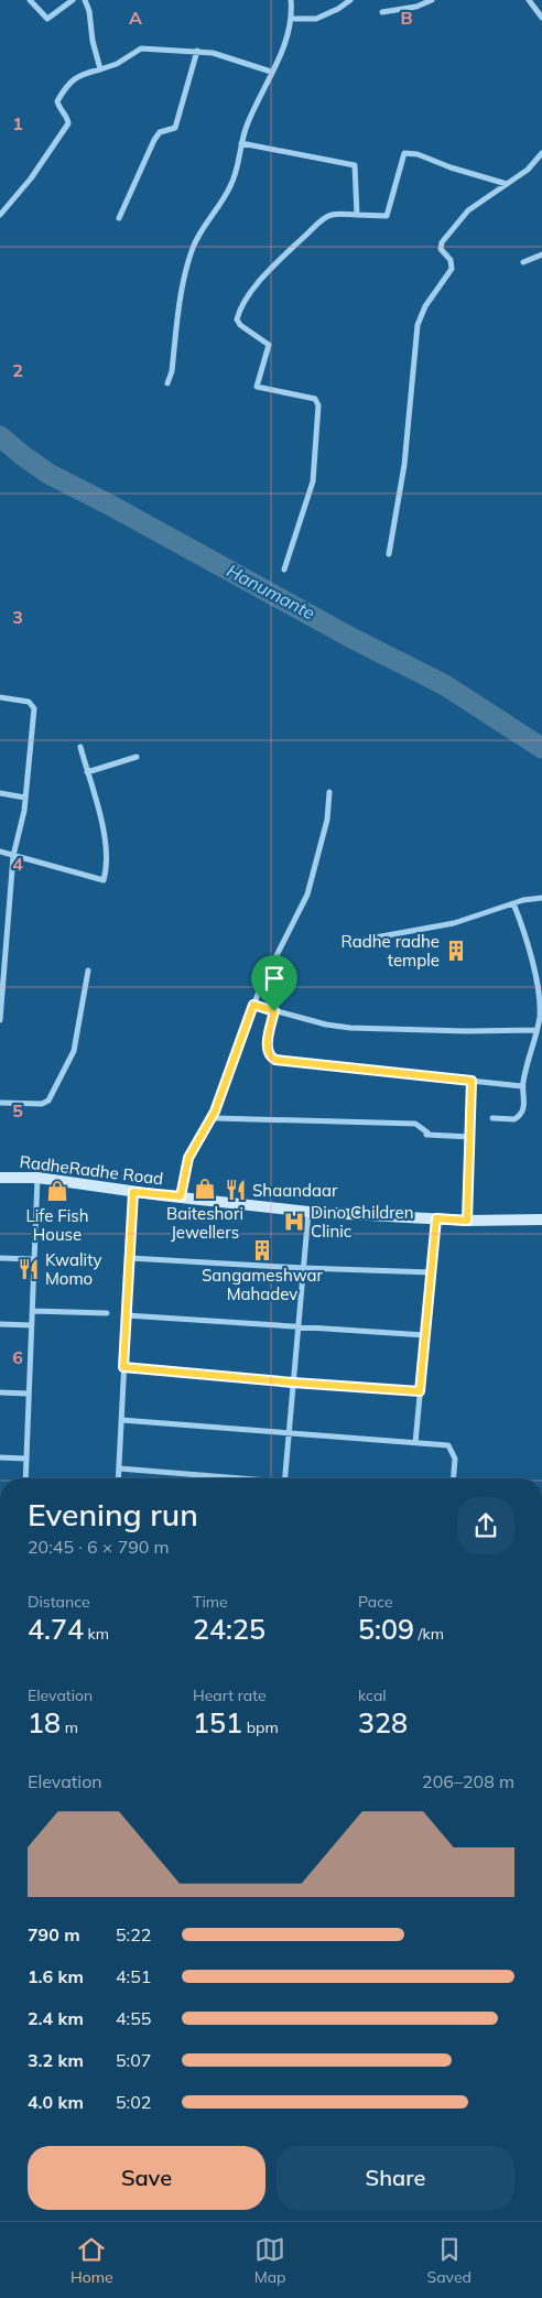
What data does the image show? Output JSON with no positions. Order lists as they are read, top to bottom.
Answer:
{
  "streets": {
    "main road": ["RadheRadhe Road"]
  },
  "water": ["Hanumante"],
  "places": {
    "building": ["Radhe radhe temple", "Sangameshwar Mahadev"],
    "shop": ["Baiteshori Jewellers", "Life Fish House"],
    "restaurant": ["Shaandaar", "Kwality Momo"],
    "hospital": ["Dino Children Clinic"]
  },
  "page": {
    "heading": ["Evening run", "20:45 · 6 × 790 m"],
    "stats": [
      ["Distance", "4.74 km"],
      ["Time", "24:25"],
      ["Pace", "5:09 /km"],
      ["Elevation", "18 m"],
      ["Heart rate", "151 bpm"],
      ["kcal", "328"]
    ],
    "chart": ["Elevation", "206–208 m"],
    "list": [
      {
        "name": "790 m",
        "note": "5:22"
      },
      {
        "name": "1.6 km",
        "note": "4:51"
      },
      {
        "name": "2.4 km",
        "note": "4:55"
      },
      {
        "name": "3.2 km",
        "note": "5:07"
      },
      {
        "name": "4.0 km",
        "note": "5:02"
      }
    ],
    "buttons": ["Save", "Share"],
    "tabs": ["Home", "Map", "Saved"]
  },
  "grid": {
    "columns": ["A", "B"],
    "rows": [
      "1",
      "2",
      "3",
      "4",
      "5",
      "6"
    ]
  }
}
